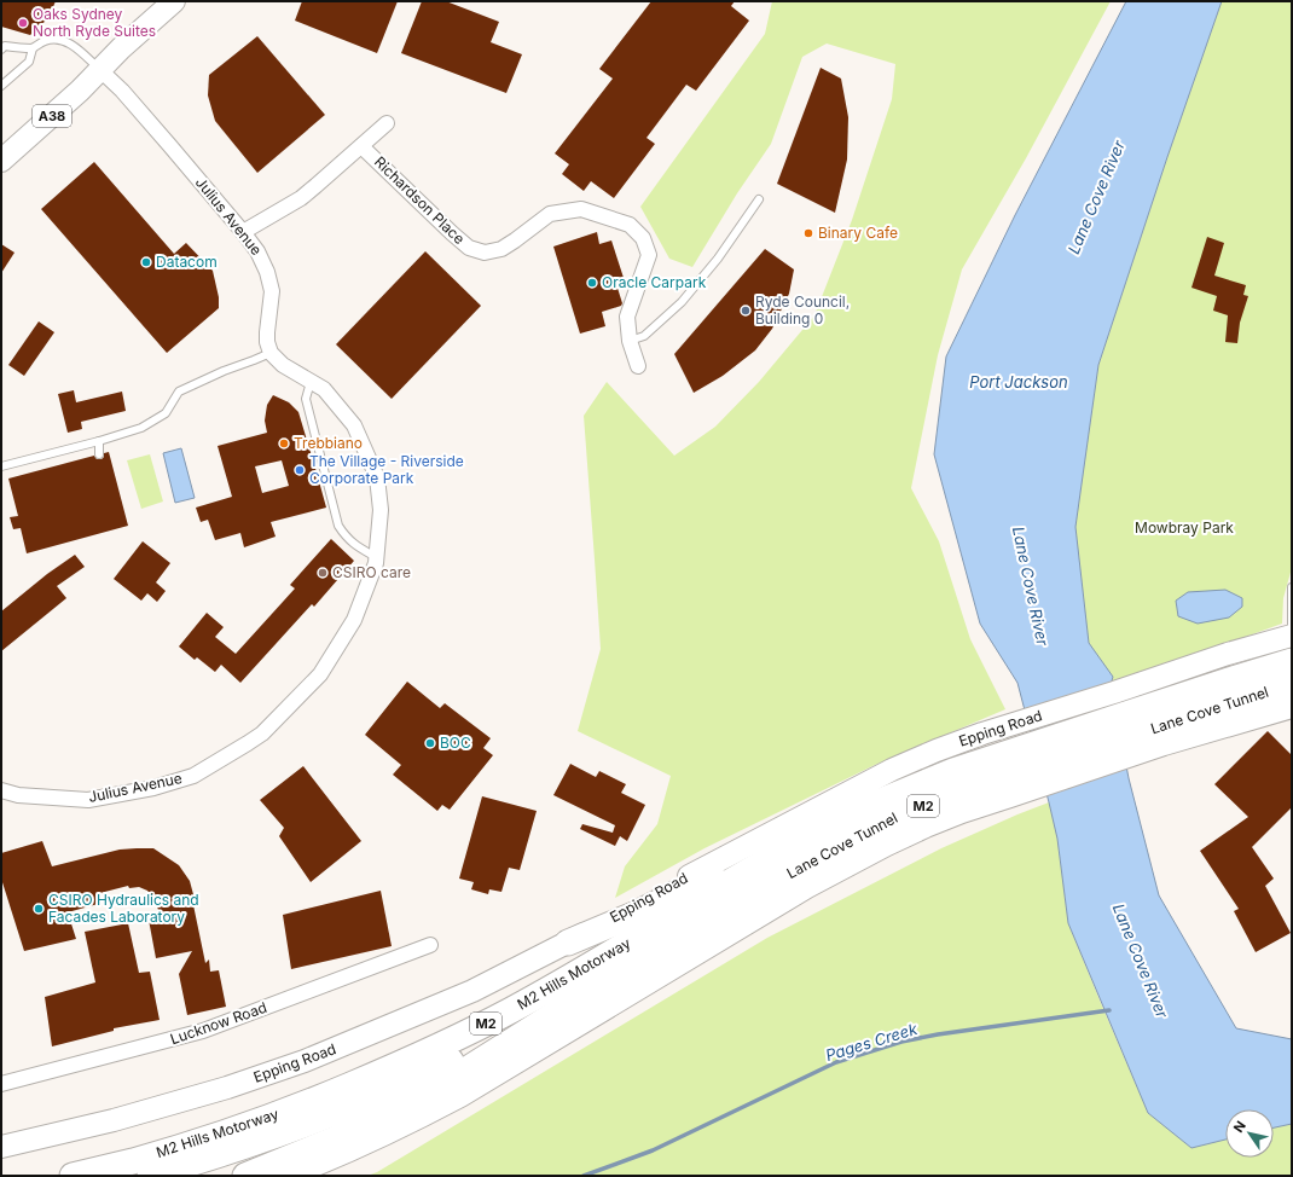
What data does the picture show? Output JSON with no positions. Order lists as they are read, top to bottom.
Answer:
{
  "streets": {
    "highway": ["Lane Cove Tunnel", "M2", "M2 Hills Motorway"],
    "main road": ["A38", "Epping Road"],
    "street": ["Richardson Place", "Julius Avenue", "Lucknow Road"]
  },
  "crossings": [
    ["A38", "Julius Avenue"],
    ["Richardson Place", "Julius Avenue"],
    ["Lane Cove Tunnel", "M2"],
    ["Lane Cove Tunnel", "M2 Hills Motorway"],
    ["Epping Road", "M2"],
    ["M2", "M2 Hills Motorway"]
  ],
  "water": ["Lane Cove River", "Port Jackson", "Pages Creek"],
  "parks": ["Mowbray Park"],
  "places": [
    "Oaks Sydney North Ryde Suites",
    "Binary Cafe",
    "Datacom",
    "Oracle Carpark",
    "Ryde Council, Building 0",
    "Trebbiano",
    "The Village - Riverside Corporate Park",
    "CSIRO care",
    "BOC",
    "CSIRO Hydraulics and Facades Laboratory"
  ],
  "north": "top left"
}
